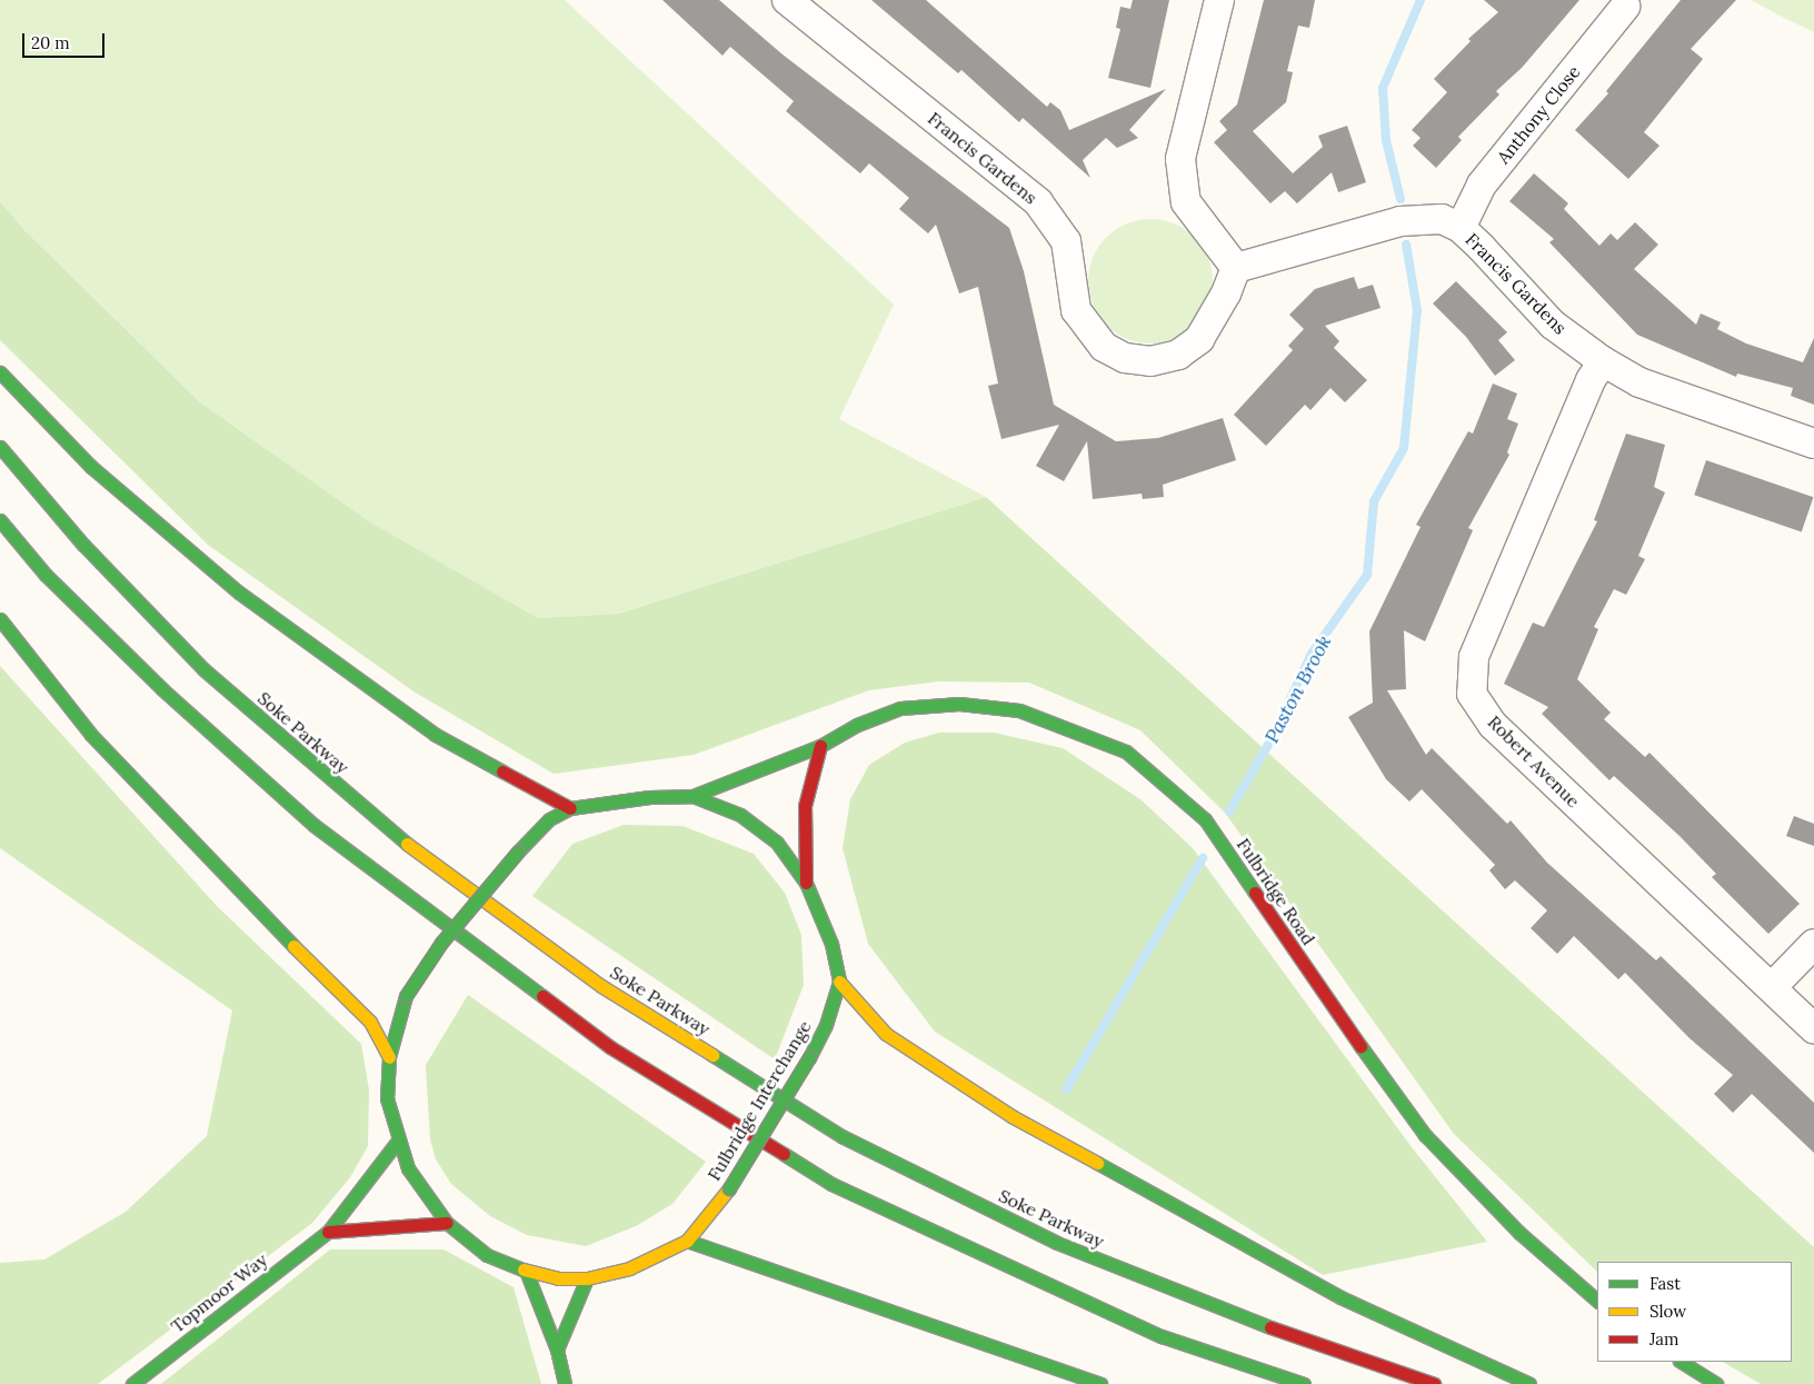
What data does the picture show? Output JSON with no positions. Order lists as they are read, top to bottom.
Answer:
{
  "streets": {
    "main road": [
      "Soke Parkway",
      "Fulbridge Road",
      "Fulbridge Interchange",
      "Topmoor Way"
    ],
    "street": ["Anthony Close", "Francis Gardens", "Robert Avenue"]
  },
  "crossings": [
    ["Anthony Close", "Francis Gardens"],
    ["Francis Gardens", "Robert Avenue"],
    ["Fulbridge Road", "Fulbridge Interchange"],
    ["Fulbridge Interchange", "Topmoor Way"]
  ],
  "water": ["Paston Brook"],
  "legend": ["Fast", "Slow", "Jam"],
  "scale_bar": "20 m"
}
